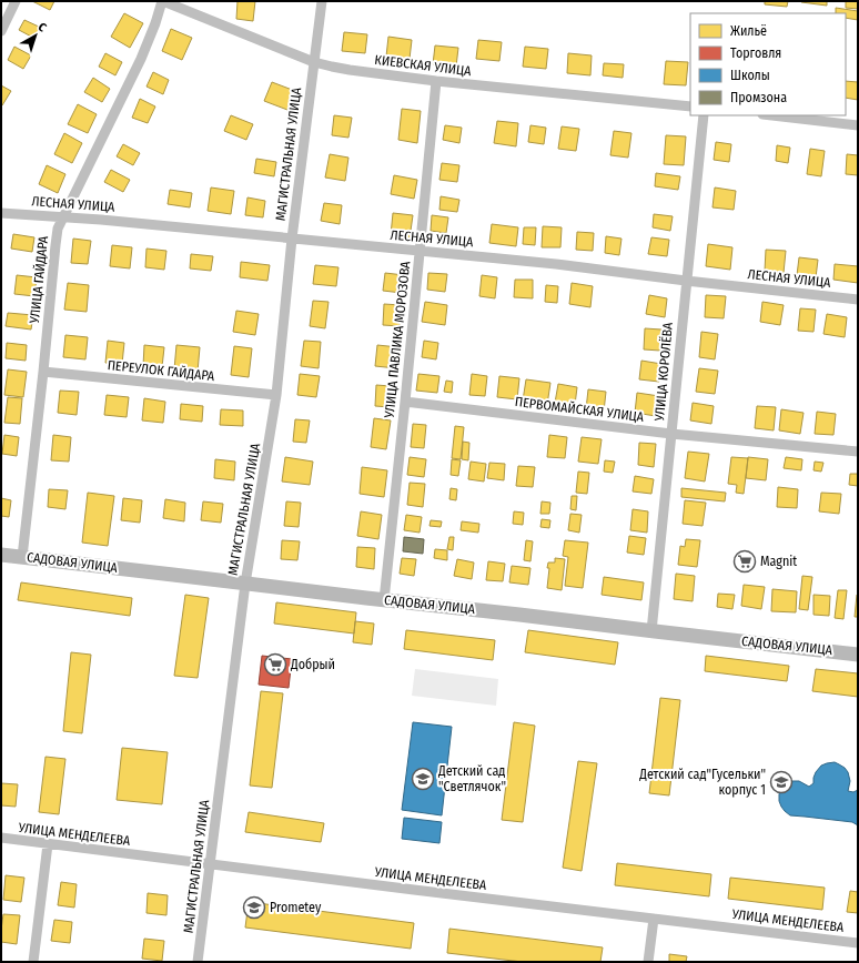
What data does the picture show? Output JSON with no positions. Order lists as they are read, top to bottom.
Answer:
{
  "streets": {
    "street": [
      "КИЕВСКАЯ УЛИЦА",
      "МАГИСТРАЛЬНАЯ УЛИЦА",
      "ЛЕСНАЯ УЛИЦА",
      "УЛИЦА ГАЙДАРА",
      "УЛИЦА ПАВЛИКА МОРОЗОВА",
      "ПЕРЕУЛОК ГАЙДАРА",
      "УЛИЦА КОРОЛЁВА",
      "ПЕРВОМАЙСКАЯ УЛИЦА",
      "САДОВАЯ УЛИЦА",
      "УЛИЦА МЕНДЕЛЕЕВА"
    ]
  },
  "crossings": [
    ["КИЕВСКАЯ УЛИЦА", "МАГИСТРАЛЬНАЯ УЛИЦА"],
    ["КИЕВСКАЯ УЛИЦА", "УЛИЦА ГАЙДАРА"],
    ["КИЕВСКАЯ УЛИЦА", "УЛИЦА ПАВЛИКА МОРОЗОВА"],
    ["МАГИСТРАЛЬНАЯ УЛИЦА", "ЛЕСНАЯ УЛИЦА"],
    ["МАГИСТРАЛЬНАЯ УЛИЦА", "ПЕРЕУЛОК ГАЙДАРА"],
    ["МАГИСТРАЛЬНАЯ УЛИЦА", "САДОВАЯ УЛИЦА"],
    ["МАГИСТРАЛЬНАЯ УЛИЦА", "УЛИЦА МЕНДЕЛЕЕВА"],
    ["ЛЕСНАЯ УЛИЦА", "УЛИЦА ГАЙДАРА"],
    ["ЛЕСНАЯ УЛИЦА", "УЛИЦА ПАВЛИКА МОРОЗОВА"],
    ["ЛЕСНАЯ УЛИЦА", "УЛИЦА КОРОЛЁВА"],
    ["УЛИЦА ГАЙДАРА", "ПЕРЕУЛОК ГАЙДАРА"],
    ["УЛИЦА ГАЙДАРА", "САДОВАЯ УЛИЦА"],
    ["УЛИЦА ПАВЛИКА МОРОЗОВА", "ПЕРВОМАЙСКАЯ УЛИЦА"],
    ["УЛИЦА ПАВЛИКА МОРОЗОВА", "САДОВАЯ УЛИЦА"],
    ["УЛИЦА КОРОЛЁВА", "ПЕРВОМАЙСКАЯ УЛИЦА"],
    ["УЛИЦА КОРОЛЁВА", "САДОВАЯ УЛИЦА"]
  ],
  "places": {
    "supermarket": ["Magnit", "Добрый"],
    "school or university": ["Детский сад \"Светлячок\"", "Детский сад\"Гусельки\" корпус 1", "Prometey"]
  },
  "legend": [
    "Жильё",
    "Торговля",
    "Школы",
    "Промзона"
  ],
  "north": "top right"
}
